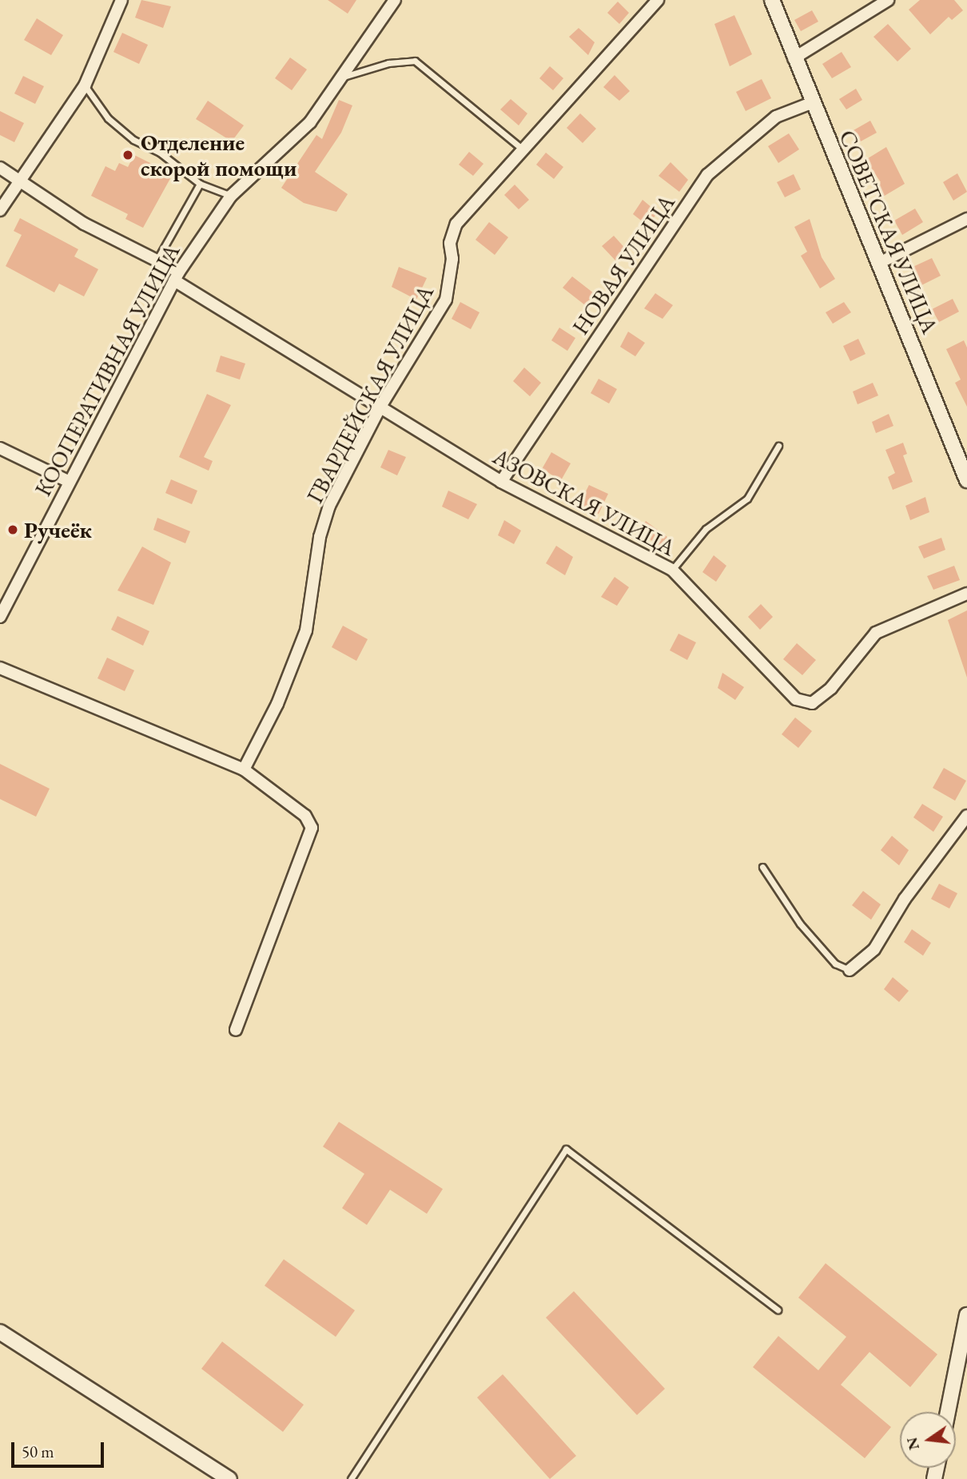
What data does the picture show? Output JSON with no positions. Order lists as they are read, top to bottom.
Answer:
{
  "streets": {
    "street": [
      "СОВЕТСКАЯ УЛИЦА",
      "НОВАЯ УЛИЦА",
      "КООПЕРАТИВНАЯ УЛИЦА",
      "ГВАРДЕЙСКАЯ УЛИЦА",
      "АЗОВСКАЯ УЛИЦА"
    ]
  },
  "crossings": [
    ["СОВЕТСКАЯ УЛИЦА", "НОВАЯ УЛИЦА"],
    ["НОВАЯ УЛИЦА", "АЗОВСКАЯ УЛИЦА"],
    ["КООПЕРАТИВНАЯ УЛИЦА", "АЗОВСКАЯ УЛИЦА"],
    ["ГВАРДЕЙСКАЯ УЛИЦА", "АЗОВСКАЯ УЛИЦА"]
  ],
  "places": ["Отделение скорой помощи", "Ручеёк"],
  "scale_bar": "50 m",
  "north": "left"
}
